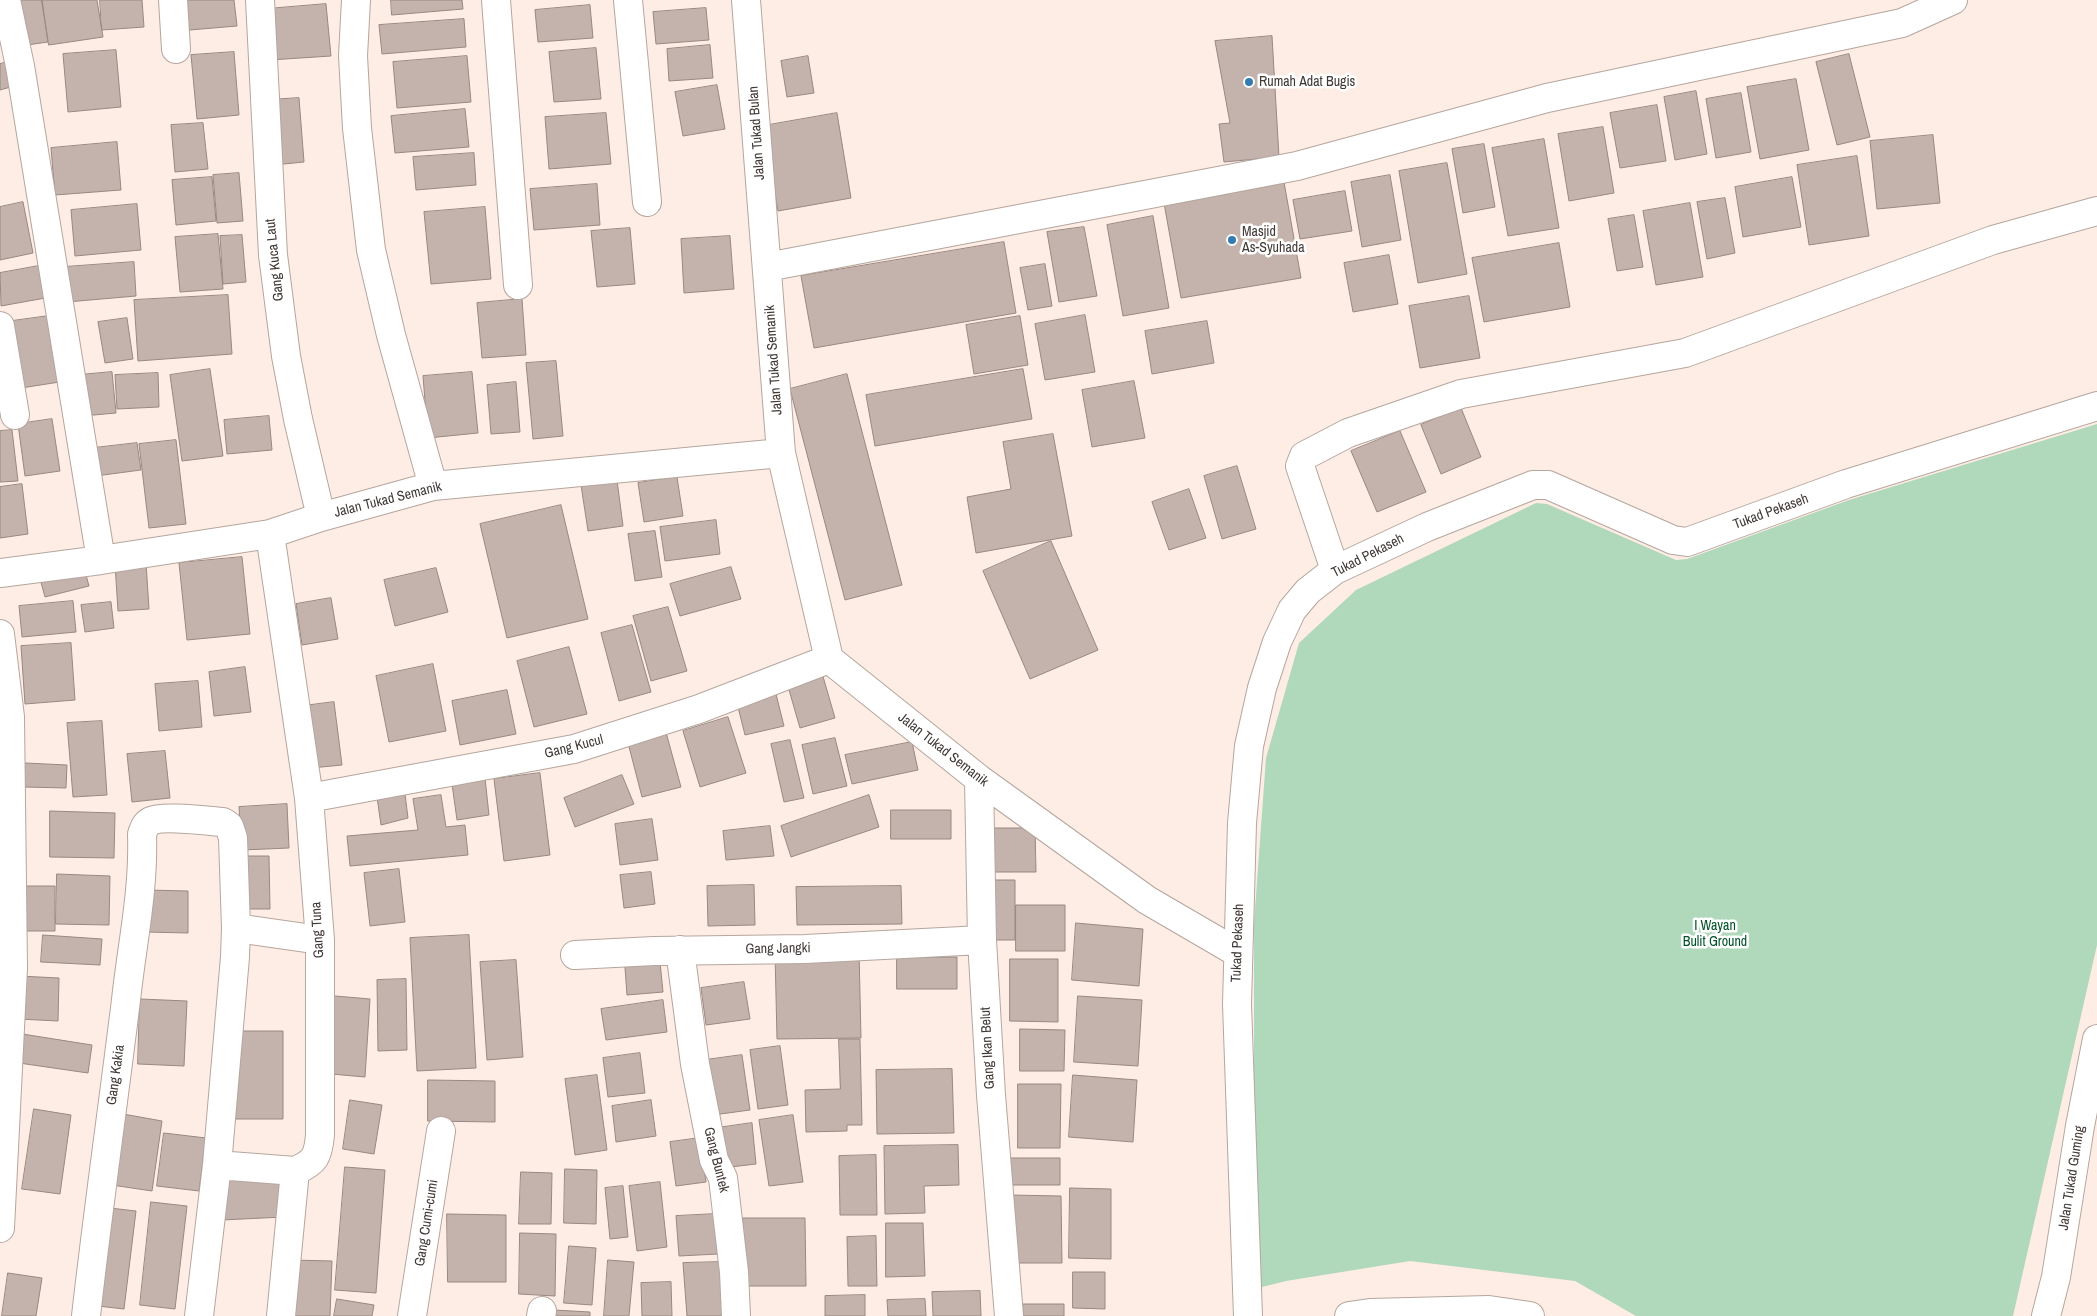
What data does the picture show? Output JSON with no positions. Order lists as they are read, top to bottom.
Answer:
{
  "streets": {
    "street": [
      "Jalan Tukad Bulan",
      "Gang Kuca Laut",
      "Jalan Tukad Semanik",
      "Tukad Pekaseh",
      "Gang Kucul",
      "Gang Tuna",
      "Gang Jangki",
      "Gang Ikan Belut",
      "Gang Kakia",
      "Gang Buntek",
      "Jalan Tukad Guming",
      "Gang Cumi-cumi"
    ]
  },
  "crossings": [
    ["Jalan Tukad Bulan", "Jalan Tukad Semanik"],
    ["Gang Kuca Laut", "Jalan Tukad Semanik"],
    ["Jalan Tukad Semanik", "Tukad Pekaseh"],
    ["Jalan Tukad Semanik", "Gang Kucul"],
    ["Jalan Tukad Semanik", "Gang Tuna"],
    ["Jalan Tukad Semanik", "Gang Ikan Belut"],
    ["Gang Kucul", "Gang Tuna"],
    ["Gang Jangki", "Gang Ikan Belut"],
    ["Gang Jangki", "Gang Buntek"]
  ],
  "parks": ["I Wayan Bulit Ground"],
  "places": ["Rumah Adat Bugis", "Masjid As-Syuhada"]
}
